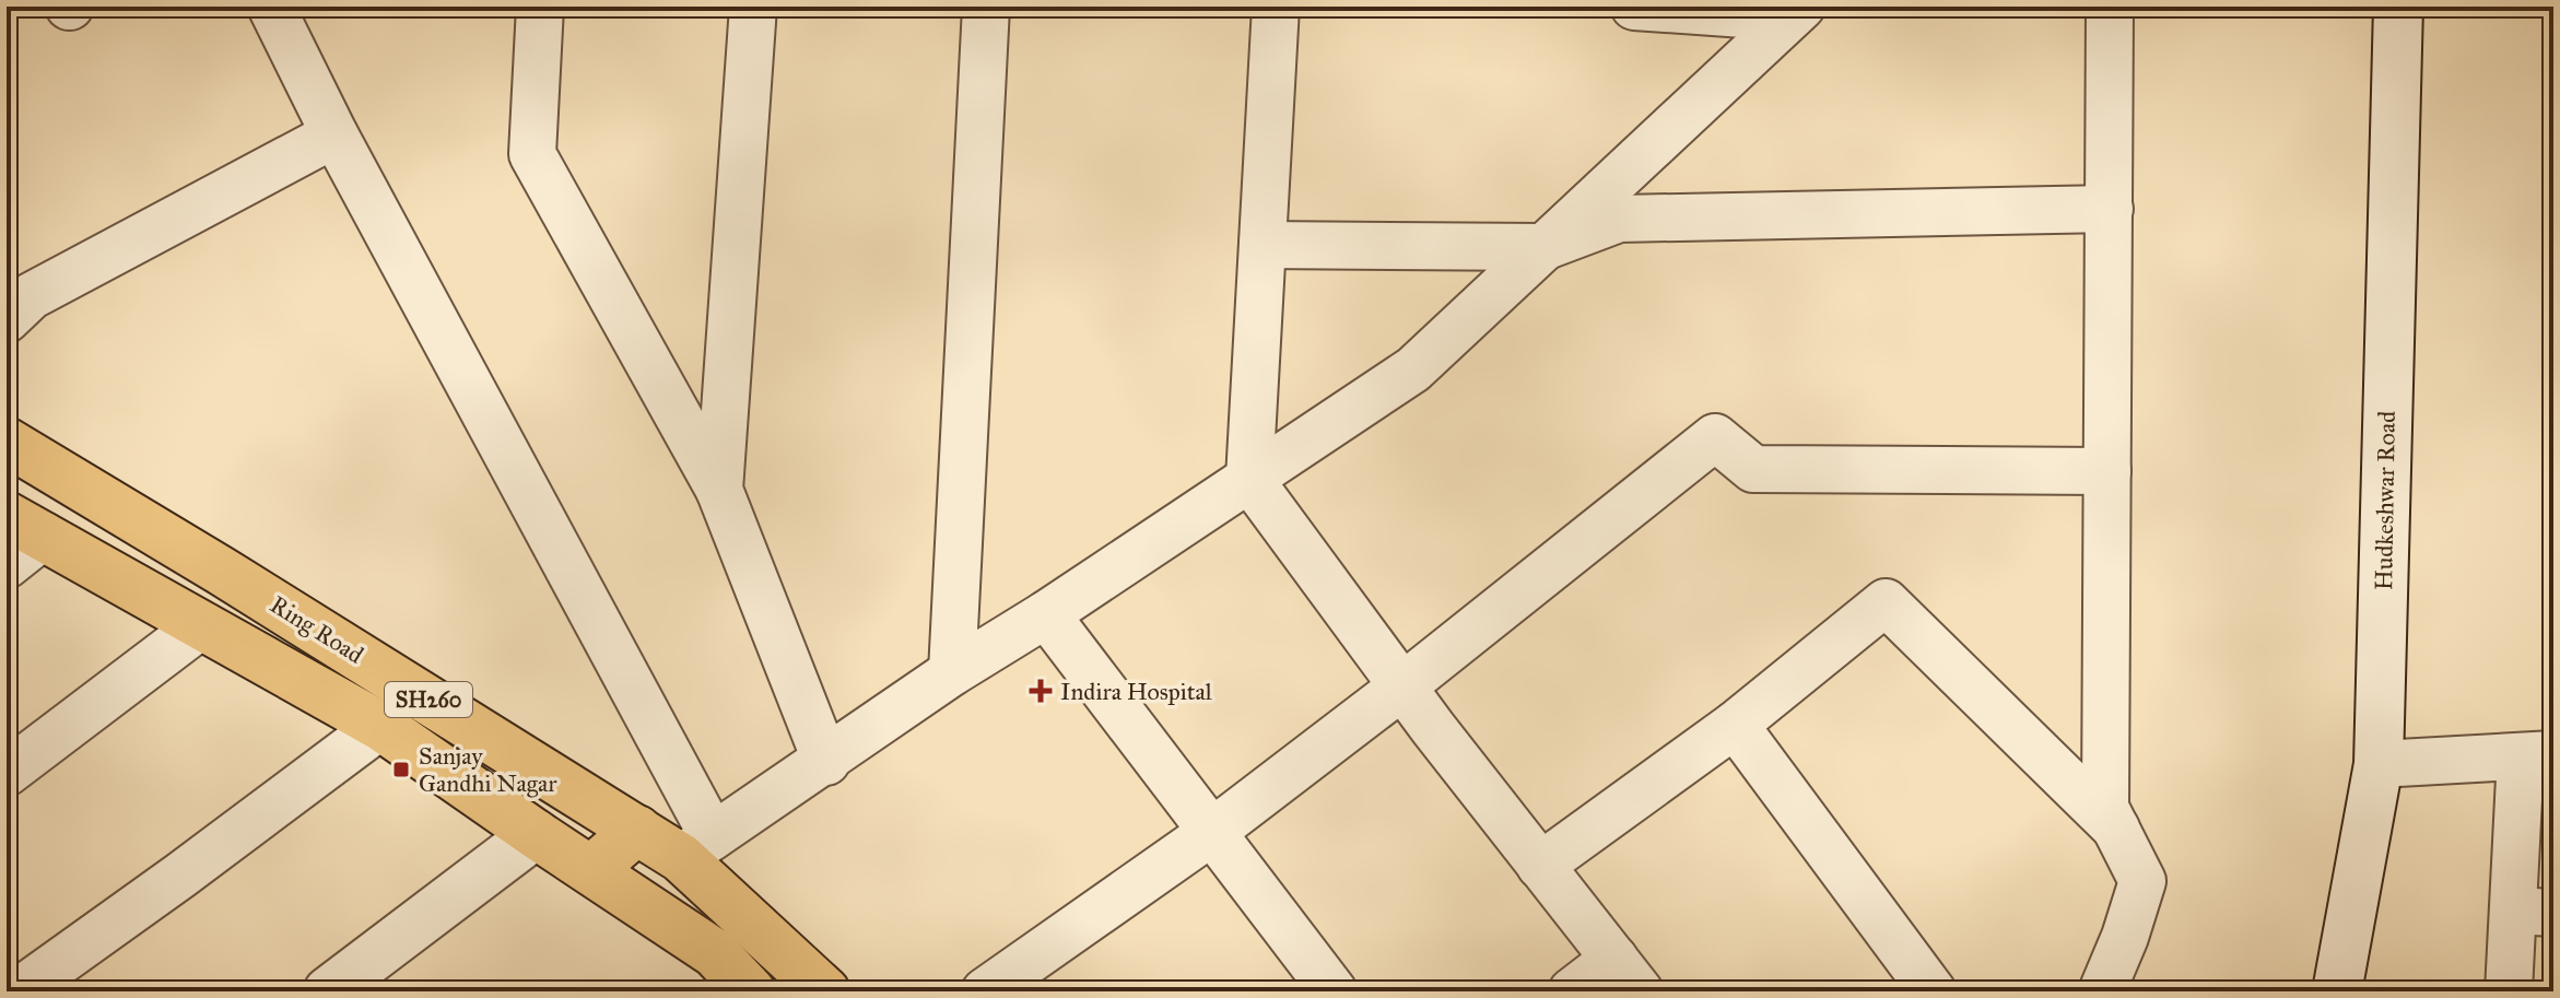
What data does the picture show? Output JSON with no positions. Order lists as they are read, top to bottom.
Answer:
{
  "streets": {
    "main road": ["Hudkeshwar Road", "Ring Road", "SH260"]
  },
  "places": {
    "health": ["Indira Hospital"],
    "transit": ["Sanjay Gandhi Nagar"]
  }
}
